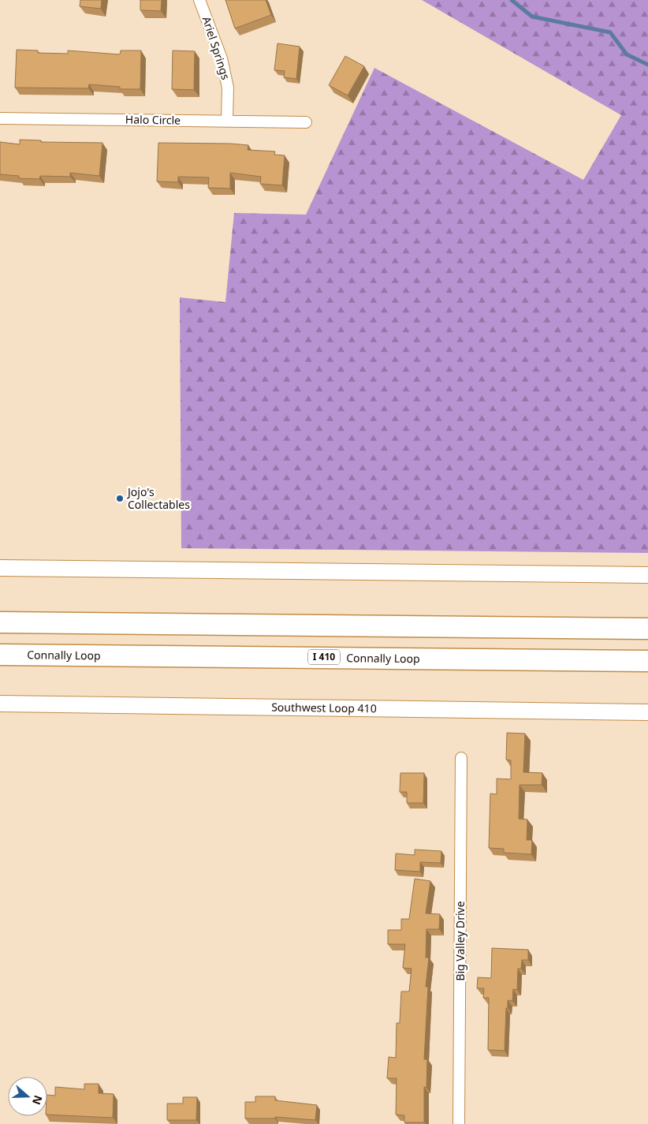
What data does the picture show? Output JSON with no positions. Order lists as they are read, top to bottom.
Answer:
{
  "streets": {
    "highway": ["Connally Loop", "I 410"],
    "main road": ["Southwest Loop 410"],
    "street": ["Ariel Springs", "Halo Circle", "Big Valley Drive"]
  },
  "crossings": [
    ["Ariel Springs", "Halo Circle"]
  ],
  "places": ["Jojo's Collectables"],
  "north": "right"
}
